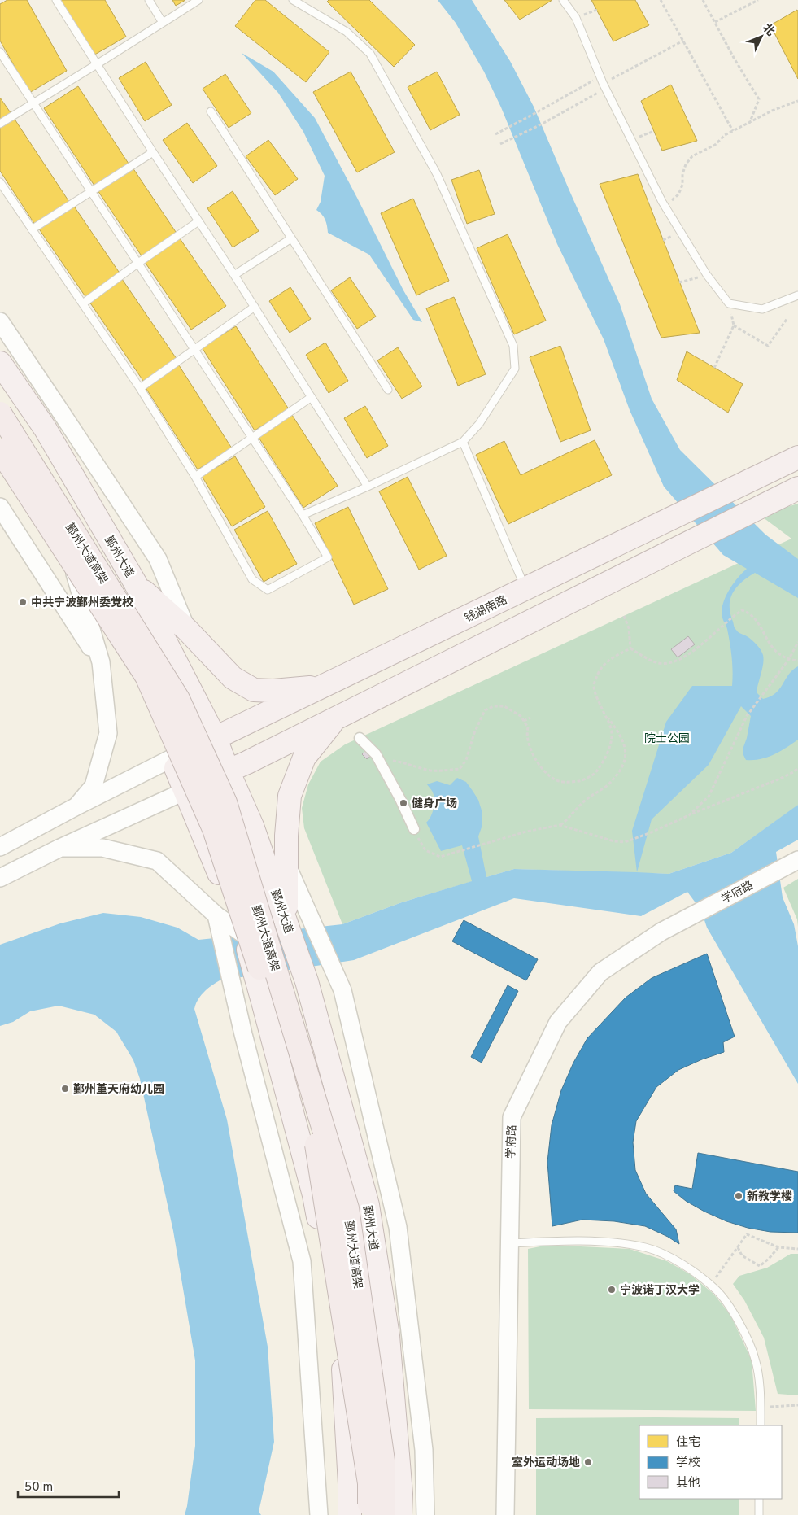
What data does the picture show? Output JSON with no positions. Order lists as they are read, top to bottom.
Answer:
{
  "streets": {
    "highway": ["鄞州大道高架"],
    "main road": ["鄞州大道", "钱湖南路"],
    "street": ["学府路"]
  },
  "crossings": [
    ["鄞州大道", "钱湖南路"]
  ],
  "parks": ["院士公园"],
  "places": [
    "中共宁波鄞州委党校",
    "健身广场",
    "鄞州堇天府幼儿园",
    "新教学楼",
    "宁波诺丁汉大学",
    "室外运动场地"
  ],
  "legend": ["住宅", "学校", "其他"],
  "scale_bar": "50 m",
  "north": "top right"
}
